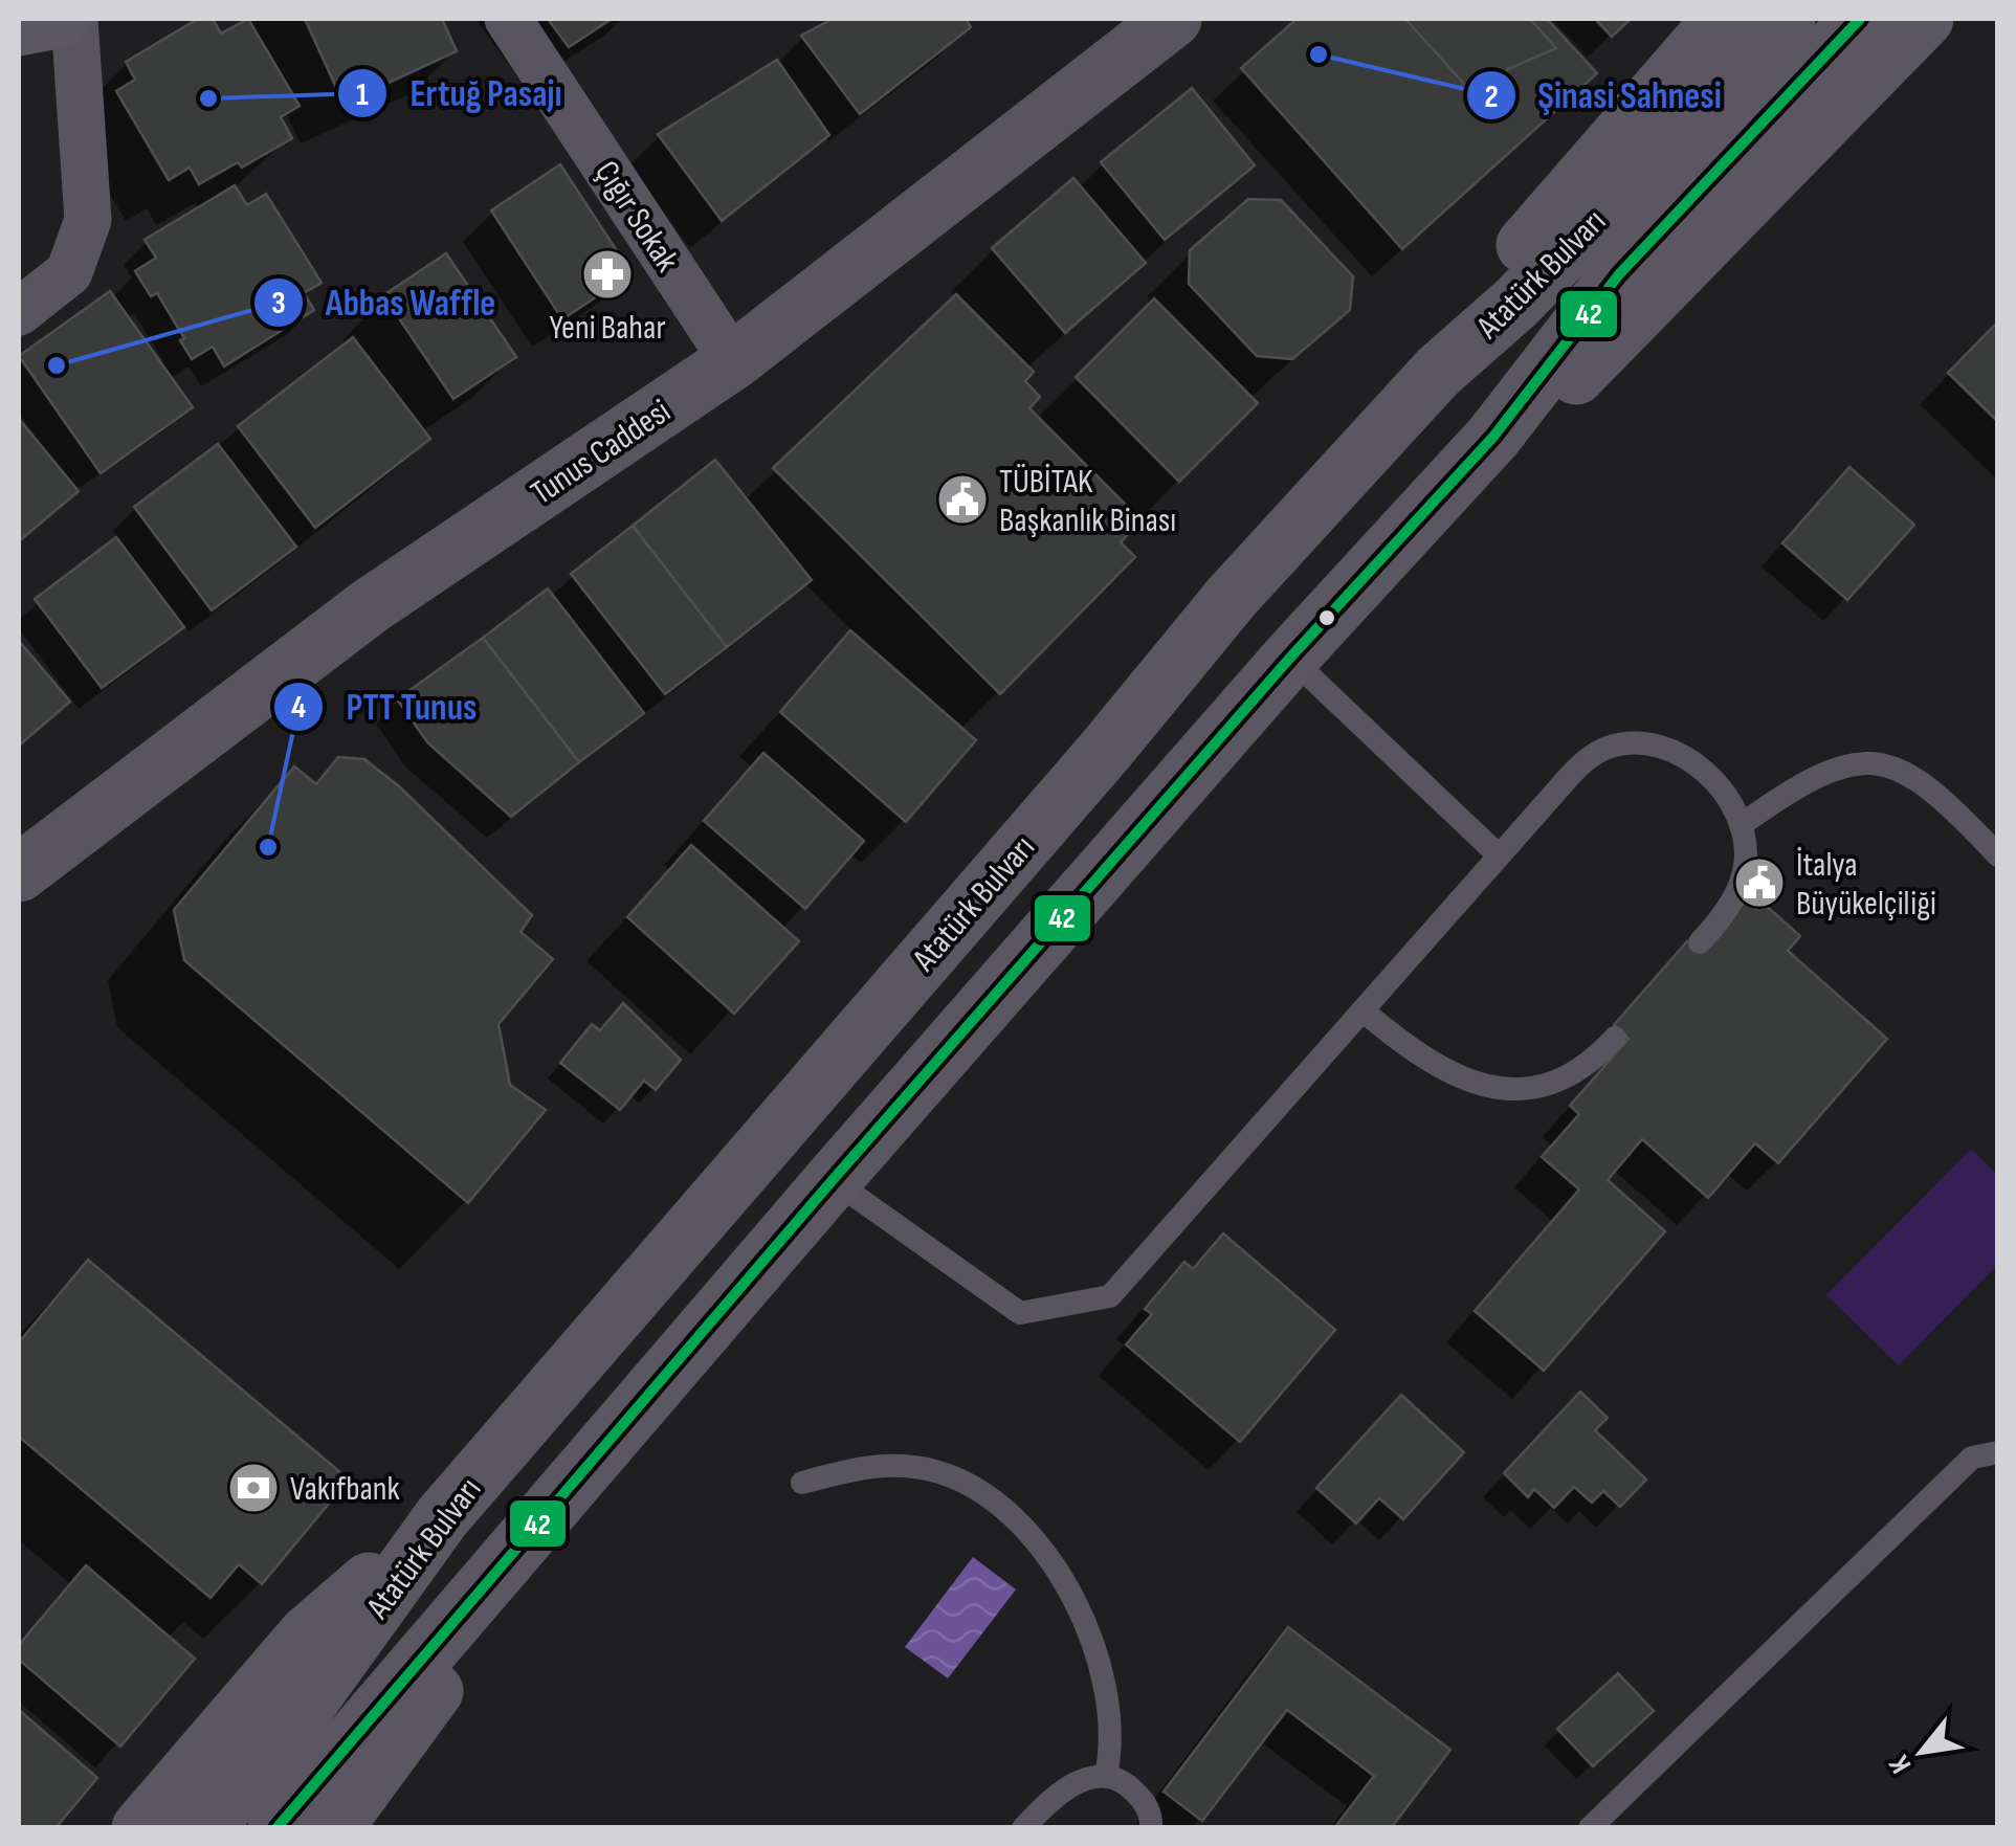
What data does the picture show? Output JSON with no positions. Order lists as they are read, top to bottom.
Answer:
{
  "streets": {
    "main road": ["Atatürk Bulvarı"],
    "street": ["Çığır Sokak", "Tunus Caddesi"]
  },
  "crossings": [
    ["Çığır Sokak", "Tunus Caddesi"]
  ],
  "places": {
    "other": [
      "Şinasi Sahnesi",
      "Ertuğ Pasajı",
      "Abbas Waffle",
      "PTT Tunus"
    ],
    "pharmacy": ["Yeni Bahar"],
    "public building": ["TÜBİTAK Başkanlık Binası", "İtalya Büyükelçiliği"],
    "bank": ["Vakıfbank"]
  },
  "lines": ["transit line 42"],
  "north": "bottom left"
}
